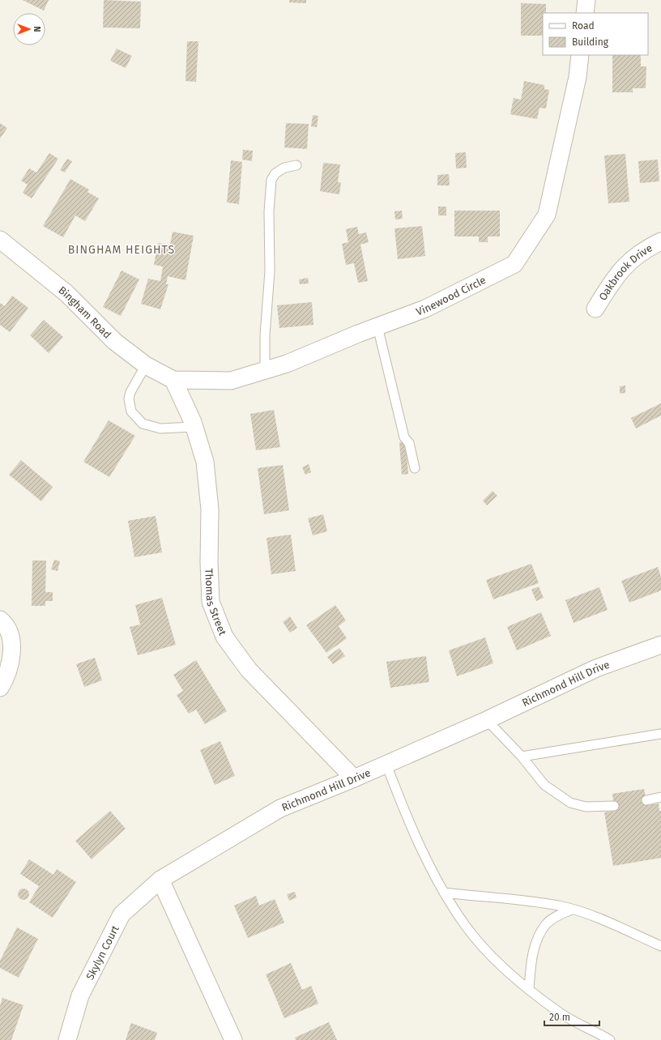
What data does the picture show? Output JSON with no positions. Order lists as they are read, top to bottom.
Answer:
{
  "streets": {
    "street": [
      "Oakbrook Drive",
      "Vinewood Circle",
      "Bingham Road",
      "Thomas Street",
      "Richmond Hill Drive",
      "Skylyn Court"
    ]
  },
  "crossings": [
    ["Vinewood Circle", "Bingham Road"],
    ["Vinewood Circle", "Thomas Street"],
    ["Bingham Road", "Thomas Street"],
    ["Thomas Street", "Richmond Hill Drive"],
    ["Richmond Hill Drive", "Skylyn Court"]
  ],
  "districts": ["BINGHAM HEIGHTS"],
  "legend": ["Road", "Building"],
  "scale_bar": "20 m",
  "north": "right"
}
